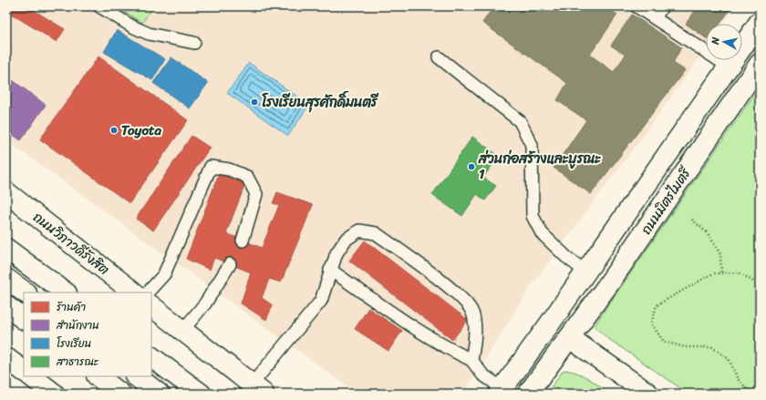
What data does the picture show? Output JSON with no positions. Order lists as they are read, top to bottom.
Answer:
{
  "streets": {
    "main road": ["ถนนมิตรไมตรี", "ถนนวิภาวดีรังสิต"]
  },
  "places": ["โรงเรียนสุรศักดิ์มนตรี", "Toyota", "ส่วนก่อสร้างและบูรณะ 1"],
  "legend": [
    "ร้านค้า",
    "สำนักงาน",
    "โรงเรียน",
    "สาธารณะ"
  ],
  "north": "left"
}
